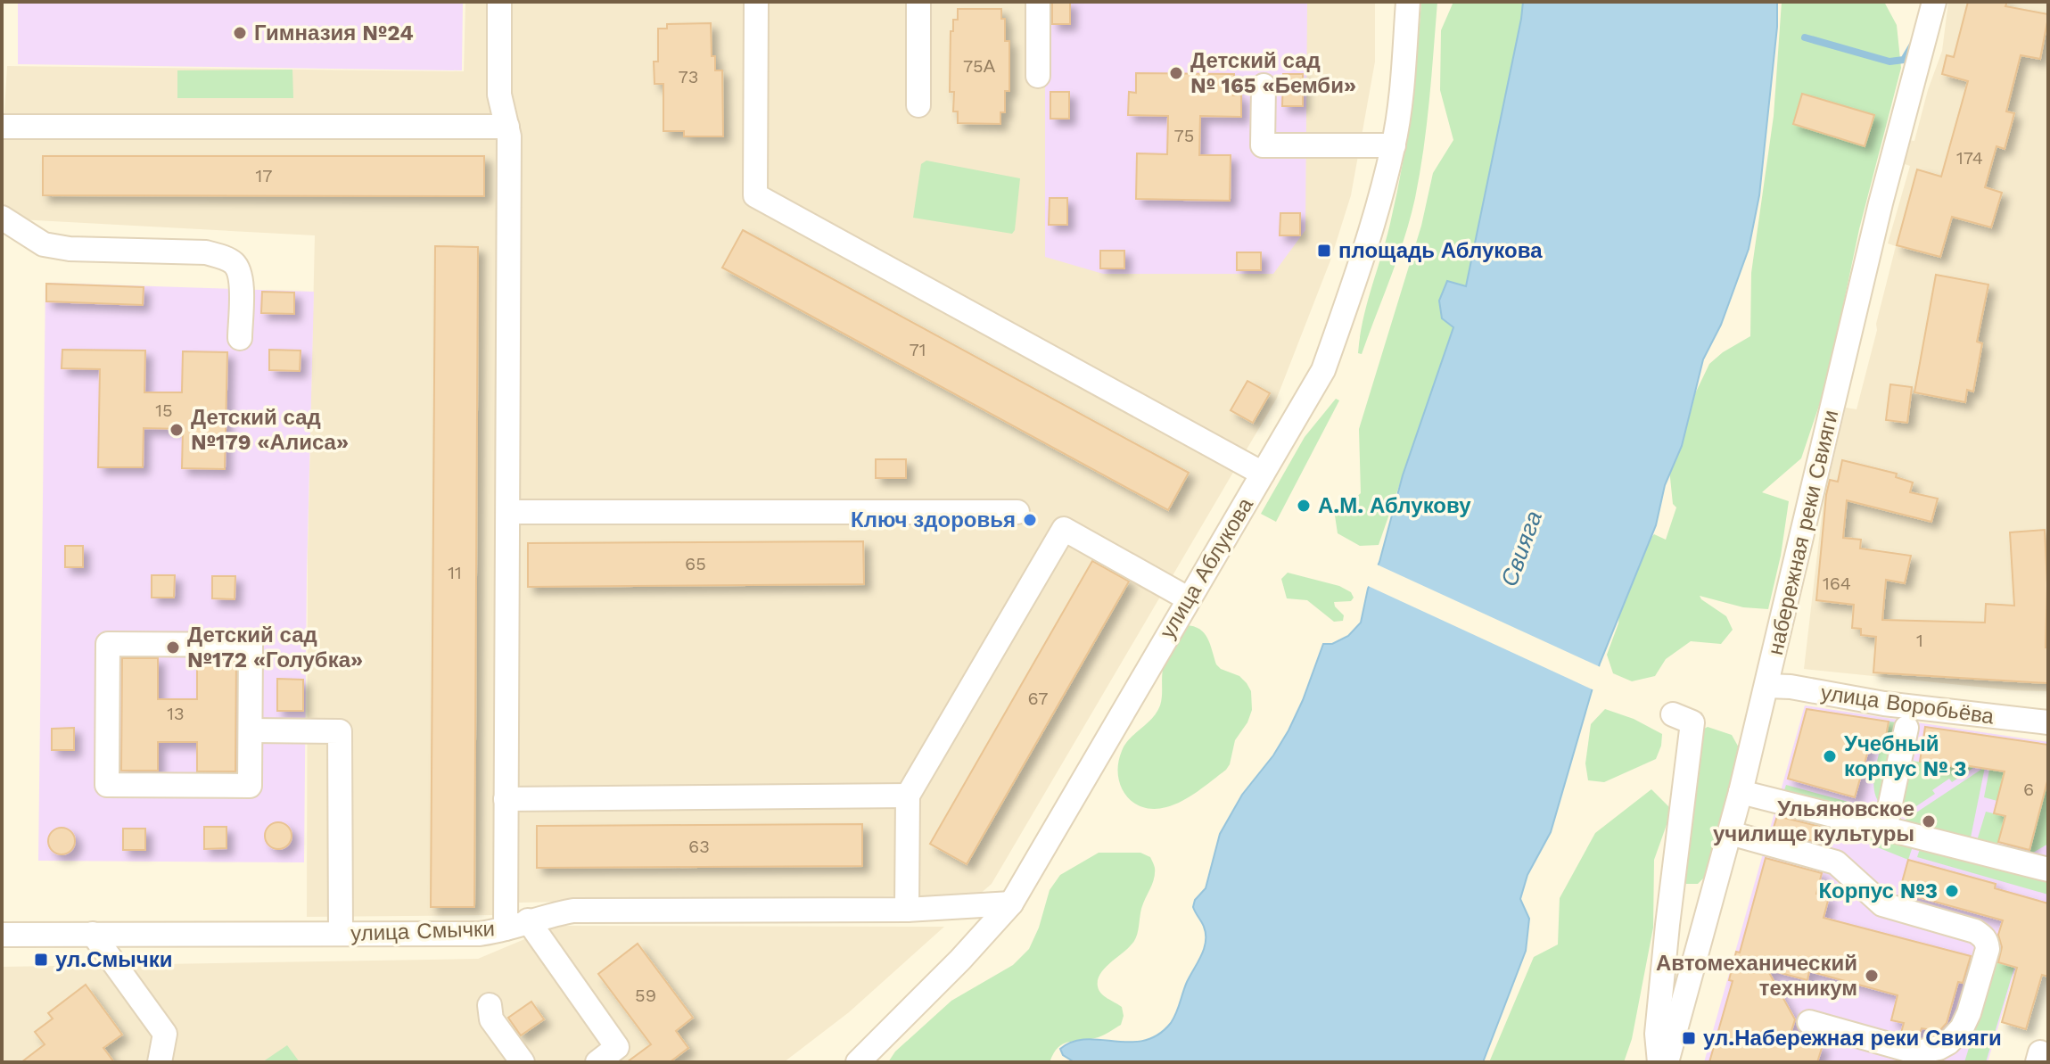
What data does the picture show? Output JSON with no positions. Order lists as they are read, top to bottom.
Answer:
{
  "streets": {
    "street": [
      "набережная реки Свияги",
      "улица Аблукова",
      "улица Воробьёва",
      "улица Смычки"
    ]
  },
  "crossings": [
    ["набережная реки Свияги", "улица Воробьёва"],
    ["улица Аблукова", "улица Смычки"]
  ],
  "water": ["Свияга"],
  "places": {
    "other": [
      "Гимназия №24",
      "Детский сад № 165 «Бемби»",
      "Детский сад №179 «Алиса»",
      "А.М. Аблукову",
      "Ключ здоровья",
      "Детский сад №172 «Голубка»",
      "Учебный корпус № 3",
      "Ульяновское училище культуры",
      "Корпус №3",
      "Автомеханический техникум"
    ],
    "transit": ["площадь Аблукова", "ул.Смычки", "ул.Набережная реки Свияги"]
  },
  "house_numbers": [
    "75А",
    "73",
    "75",
    "174",
    "17",
    "71",
    "15",
    "65",
    "11",
    "164",
    "1",
    "67",
    "13",
    "6",
    "63",
    "59"
  ]
}
